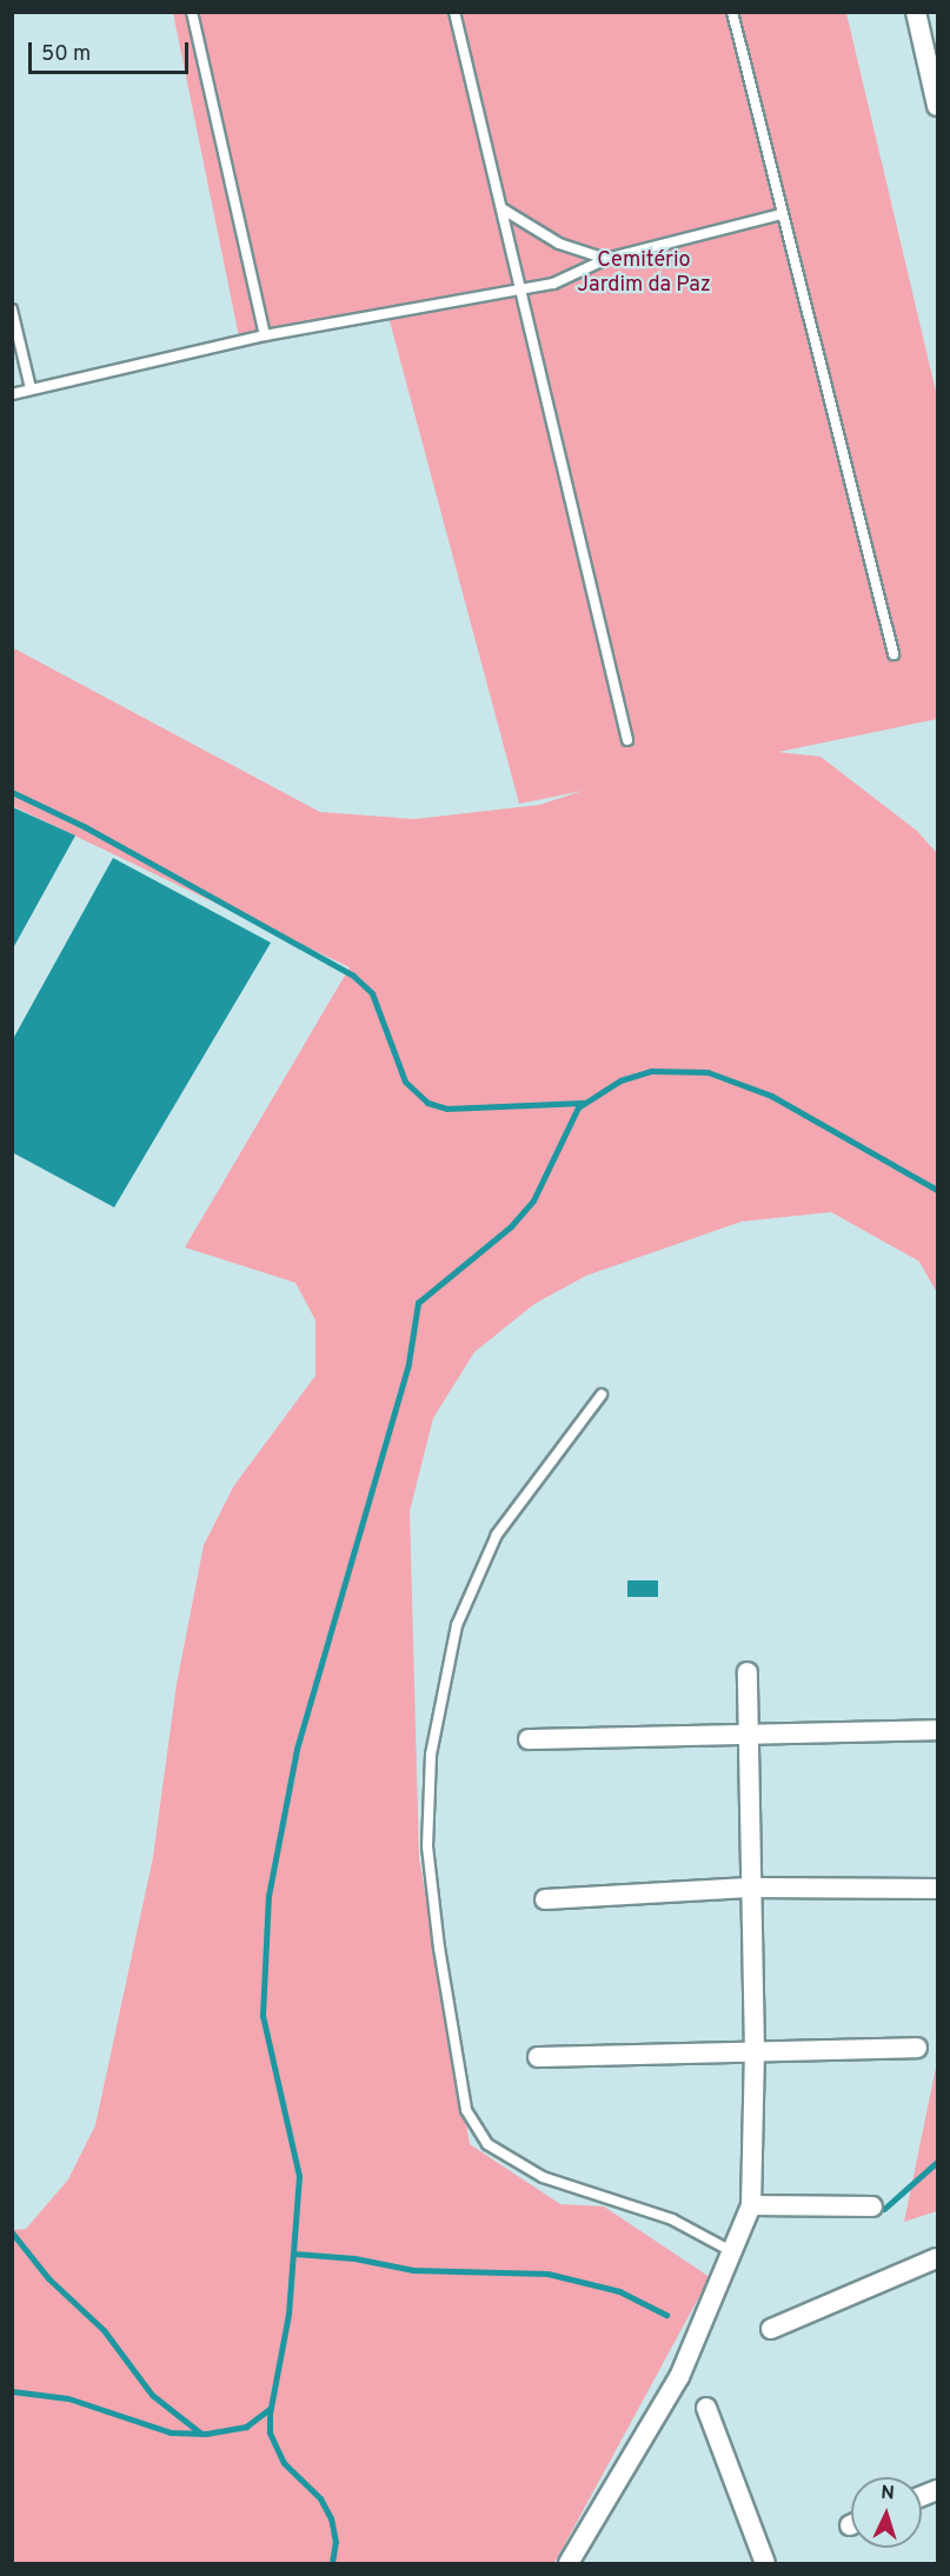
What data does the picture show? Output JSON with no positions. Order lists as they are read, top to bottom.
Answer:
{
  "parks": ["Cemitério Jardim da Paz"],
  "scale_bar": "50 m",
  "north": "top"
}
